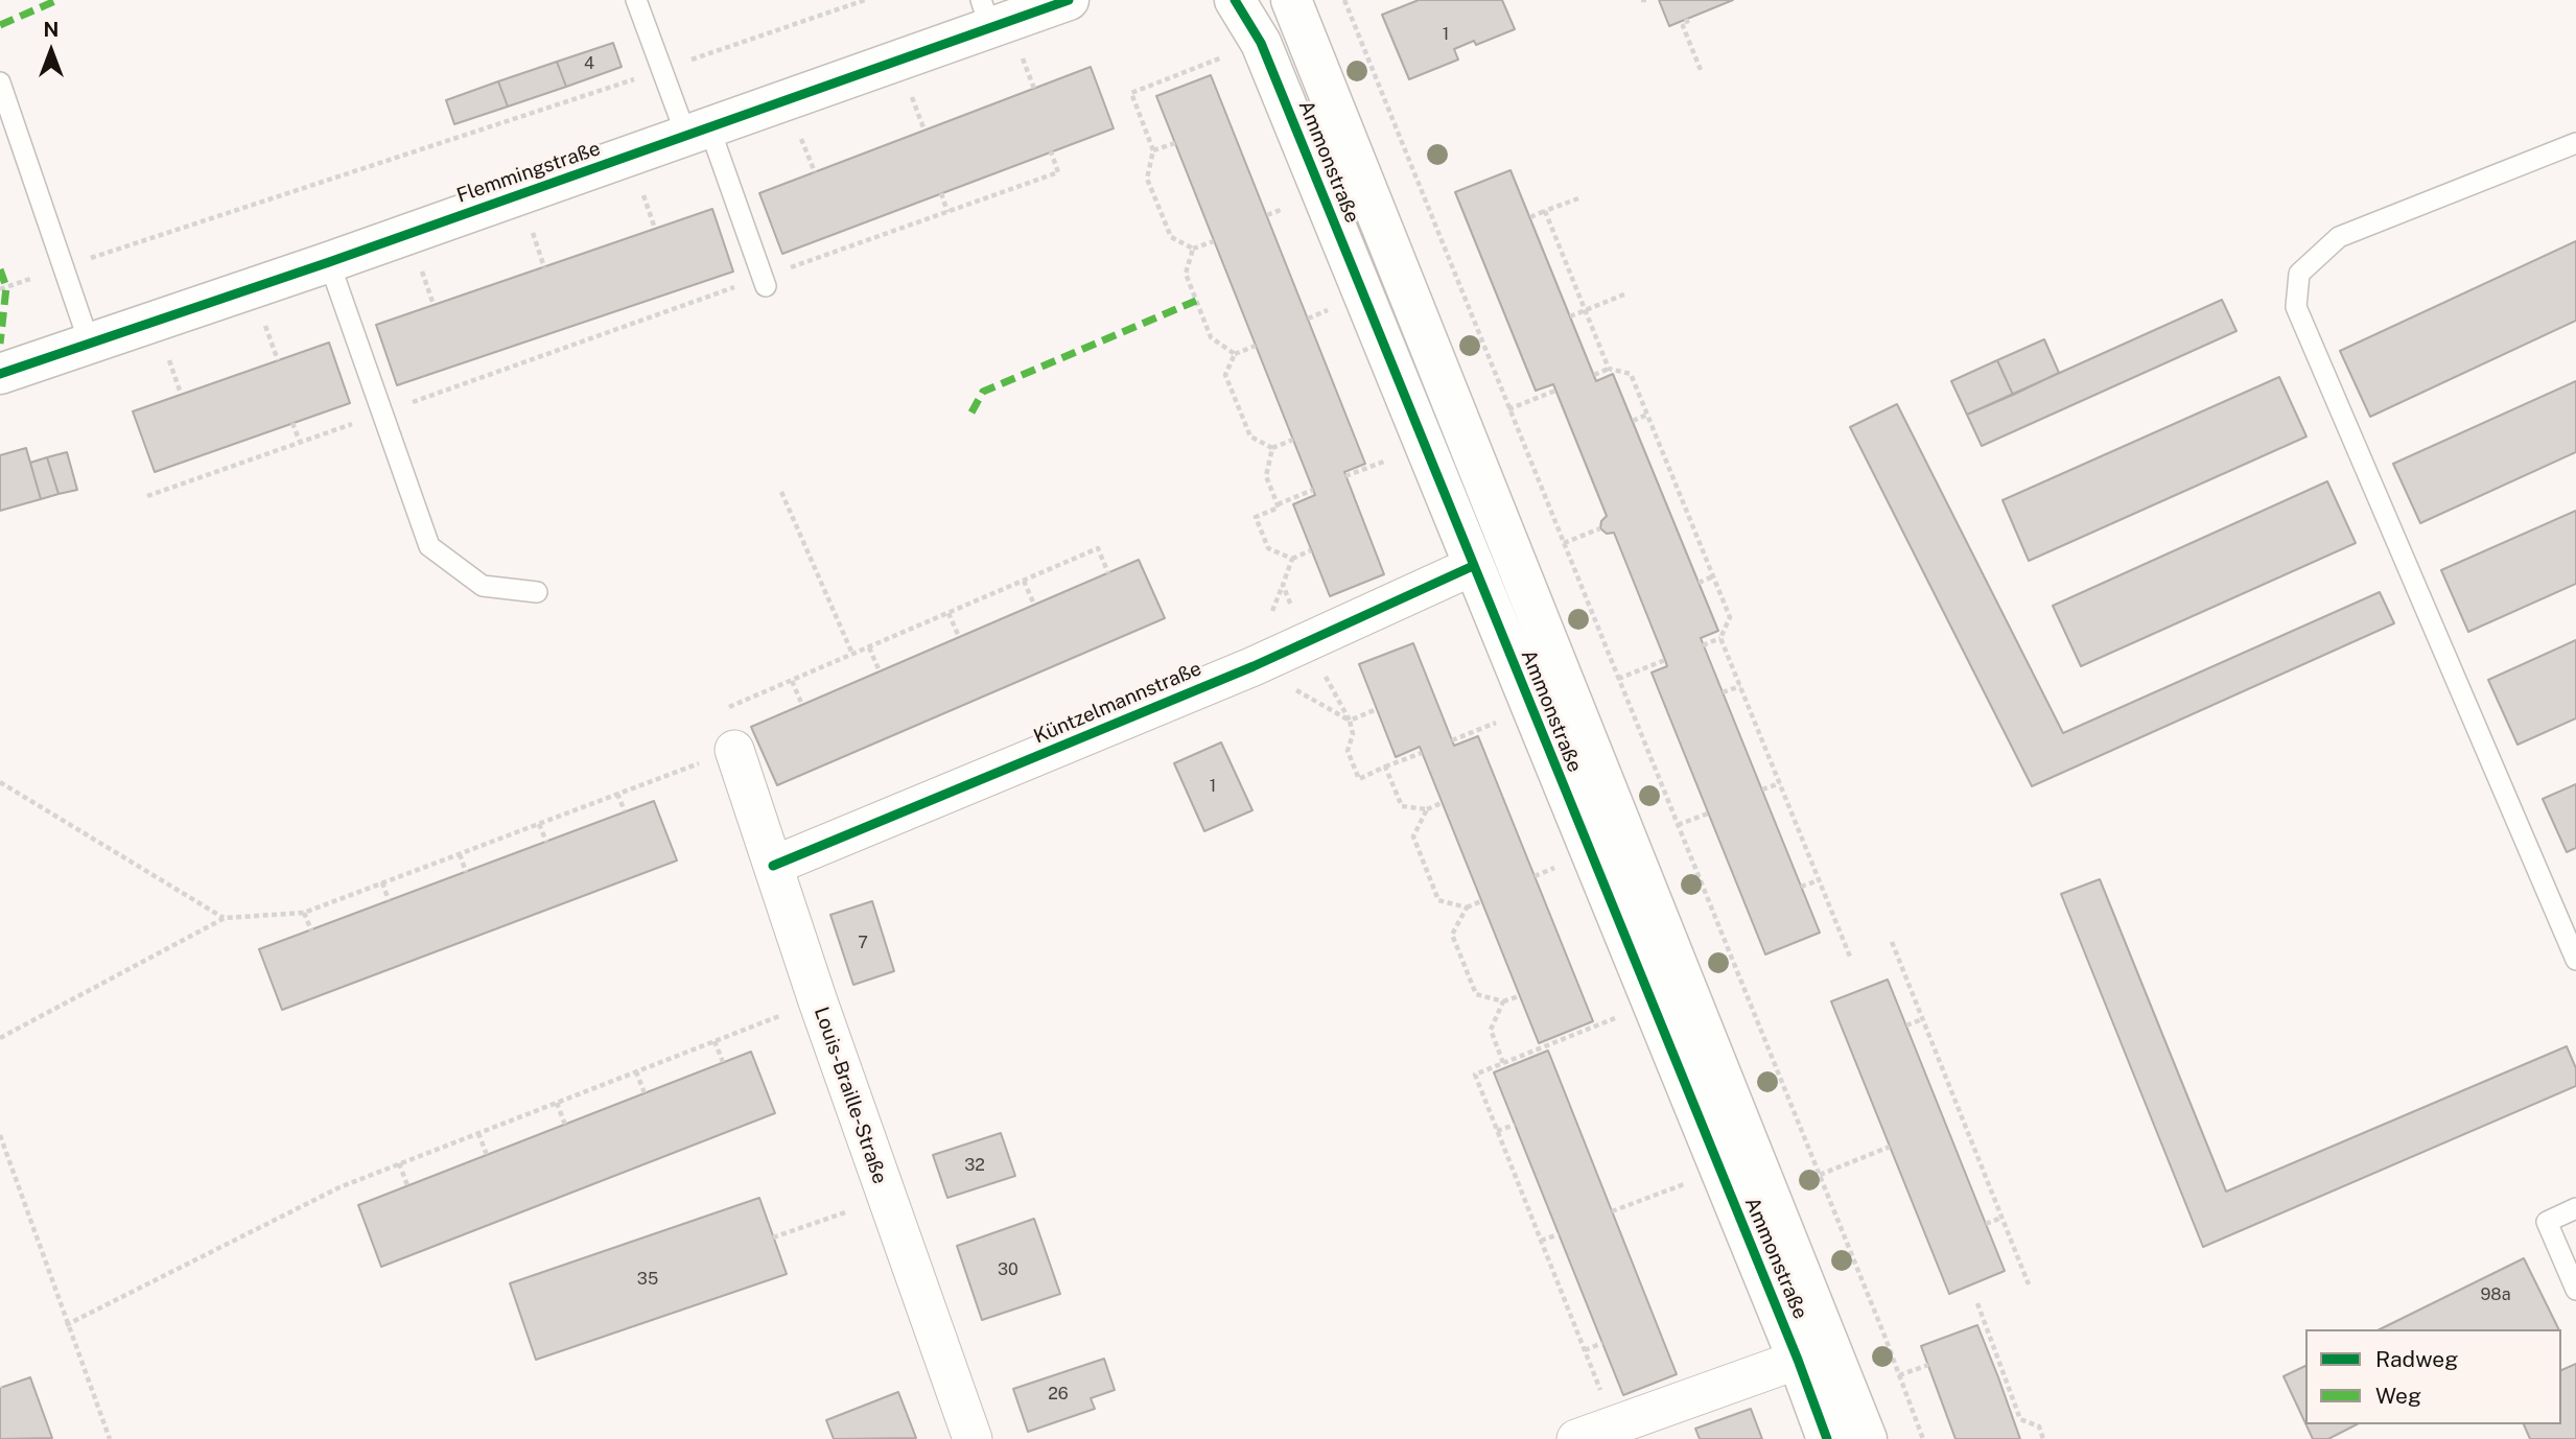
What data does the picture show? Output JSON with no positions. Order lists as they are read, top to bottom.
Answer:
{
  "streets": {
    "street": [
      "Ammonstraße",
      "Flemmingstraße",
      "Küntzelmannstraße",
      "Louis-Braille-Straße"
    ]
  },
  "crossings": [
    ["Ammonstraße", "Küntzelmannstraße"],
    ["Küntzelmannstraße", "Louis-Braille-Straße"]
  ],
  "house_numbers": [
    "1",
    "4",
    "1",
    "7",
    "32",
    "30",
    "35",
    "98a",
    "26"
  ],
  "legend": ["Radweg", "Weg"],
  "north": "top"
}
